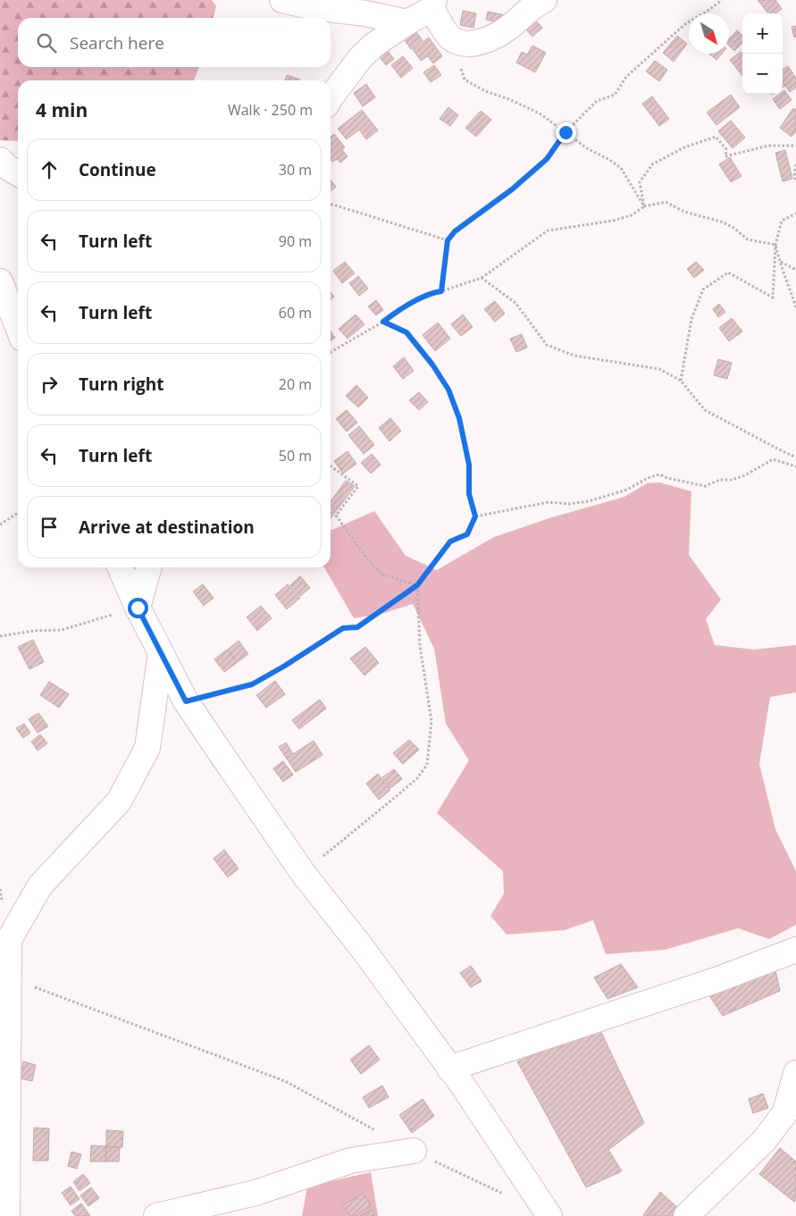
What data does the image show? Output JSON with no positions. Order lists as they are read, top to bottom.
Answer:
{
  "north": "bottom right",
  "page": {
    "map_buttons": ["+", "−"],
    "search": "Search here",
    "heading": ["4 min", "Walk · 250 m"],
    "list": [
      ["Continue", "30 m"],
      ["Turn left", "90 m"],
      ["Turn left", "60 m"],
      ["Turn right", "20 m"],
      ["Turn left", "50 m"],
      "Arrive at destination"
    ]
  }
}
